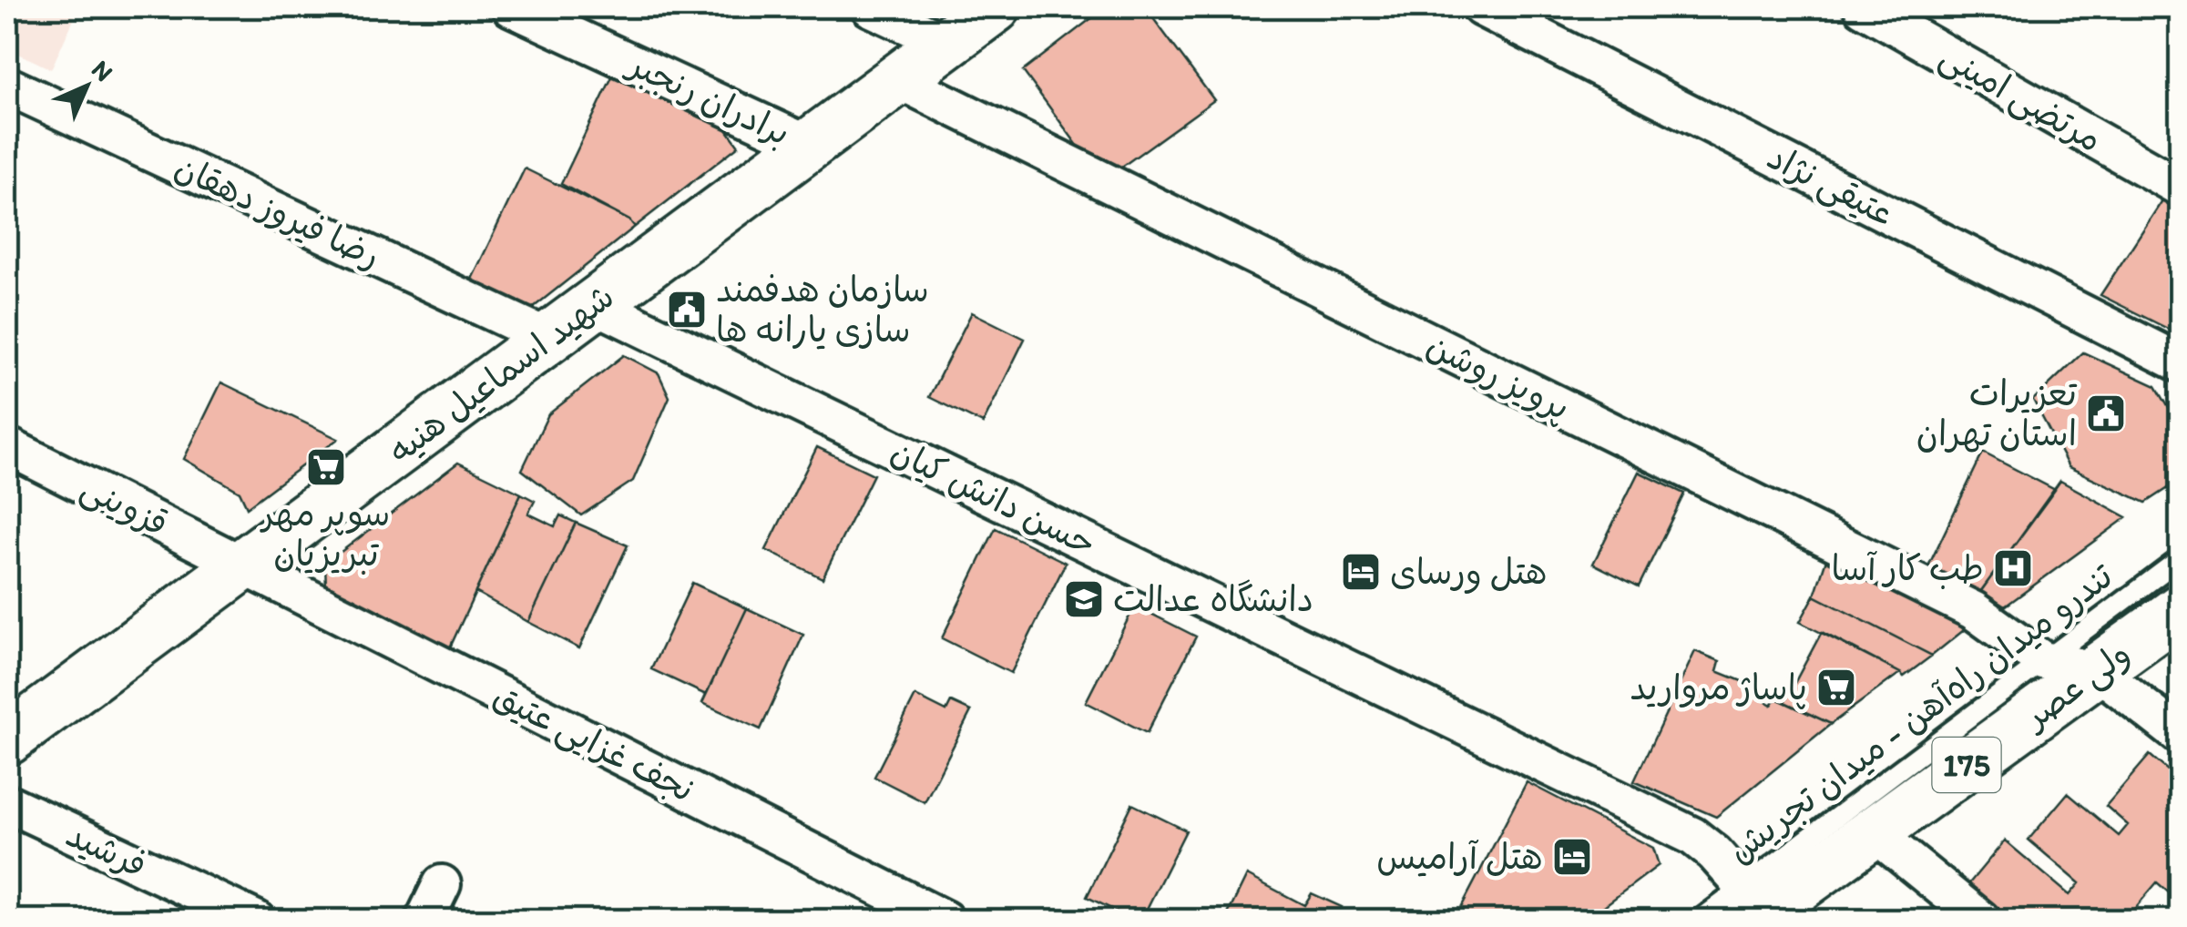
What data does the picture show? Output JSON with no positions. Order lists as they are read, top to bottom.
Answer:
{
  "streets": {
    "main road": ["شهید اسماعیل هنیه", "ولی عصر", "175"],
    "street": [
      "مرتضی امینی",
      "برادران رنجبر",
      "عتیقی نژاد",
      "رضا فیروز دهقان",
      "پرویز روشن",
      "حسن دانش کیان",
      "قزوینی",
      "نجف غزایی عتیق",
      "فرشید"
    ],
    "lane": ["تندرو میدان راه‌آهن - میدان تجریش"]
  },
  "crossings": [
    ["برادران رنجبر", "شهید اسماعیل هنیه"],
    ["رضا فیروز دهقان", "شهید اسماعیل هنیه"],
    ["شهید اسماعیل هنیه", "پرویز روشن"],
    ["شهید اسماعیل هنیه", "حسن دانش کیان"],
    ["شهید اسماعیل هنیه", "قزوینی"],
    ["شهید اسماعیل هنیه", "نجف غزایی عتیق"],
    ["پرویز روشن", "ولی عصر"],
    ["پرویز روشن", "تندرو میدان راه‌آهن - میدان تجریش"],
    ["حسن دانش کیان", "ولی عصر"],
    ["حسن دانش کیان", "تندرو میدان راه‌آهن - میدان تجریش"],
    ["قزوینی", "نجف غزایی عتیق"],
    ["ولی عصر", "تندرو میدان راه‌آهن - میدان تجریش"]
  ],
  "places": {
    "public building": ["سازمان هدفمند سازی یارانه ها", "تعزیرات استان تهران"],
    "supermarket": ["سوپر مهر تبریزیان", "پاساژ مروارید"],
    "hospital": ["طب کار آسا"],
    "hotel": ["هتل ورسای", "هتل آرامیس"],
    "school or university": ["دانشگاه عدالت"]
  },
  "north": "top right"
}
